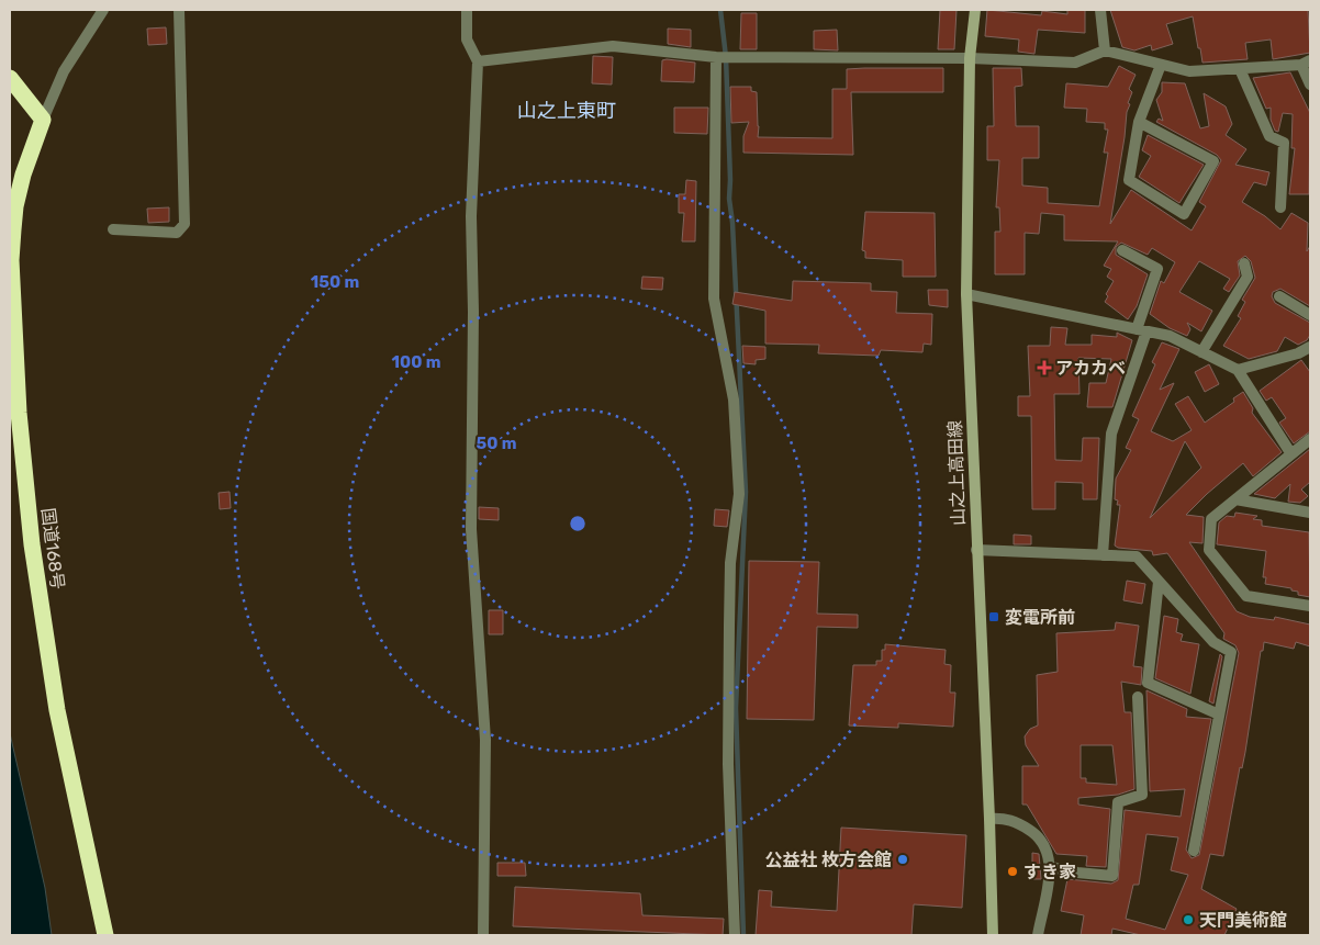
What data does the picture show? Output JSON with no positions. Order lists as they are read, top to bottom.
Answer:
{
  "streets": {
    "highway": ["国道168号"],
    "street": ["山之上高田線"]
  },
  "districts": ["山之上東町"],
  "places": {
    "health": ["アカカベ"],
    "transit": ["変電所前"],
    "other": ["公益社 枚方会館", "すき家", "天門美術館"]
  },
  "rings": ["150 m", "100 m", "50 m"]
}
